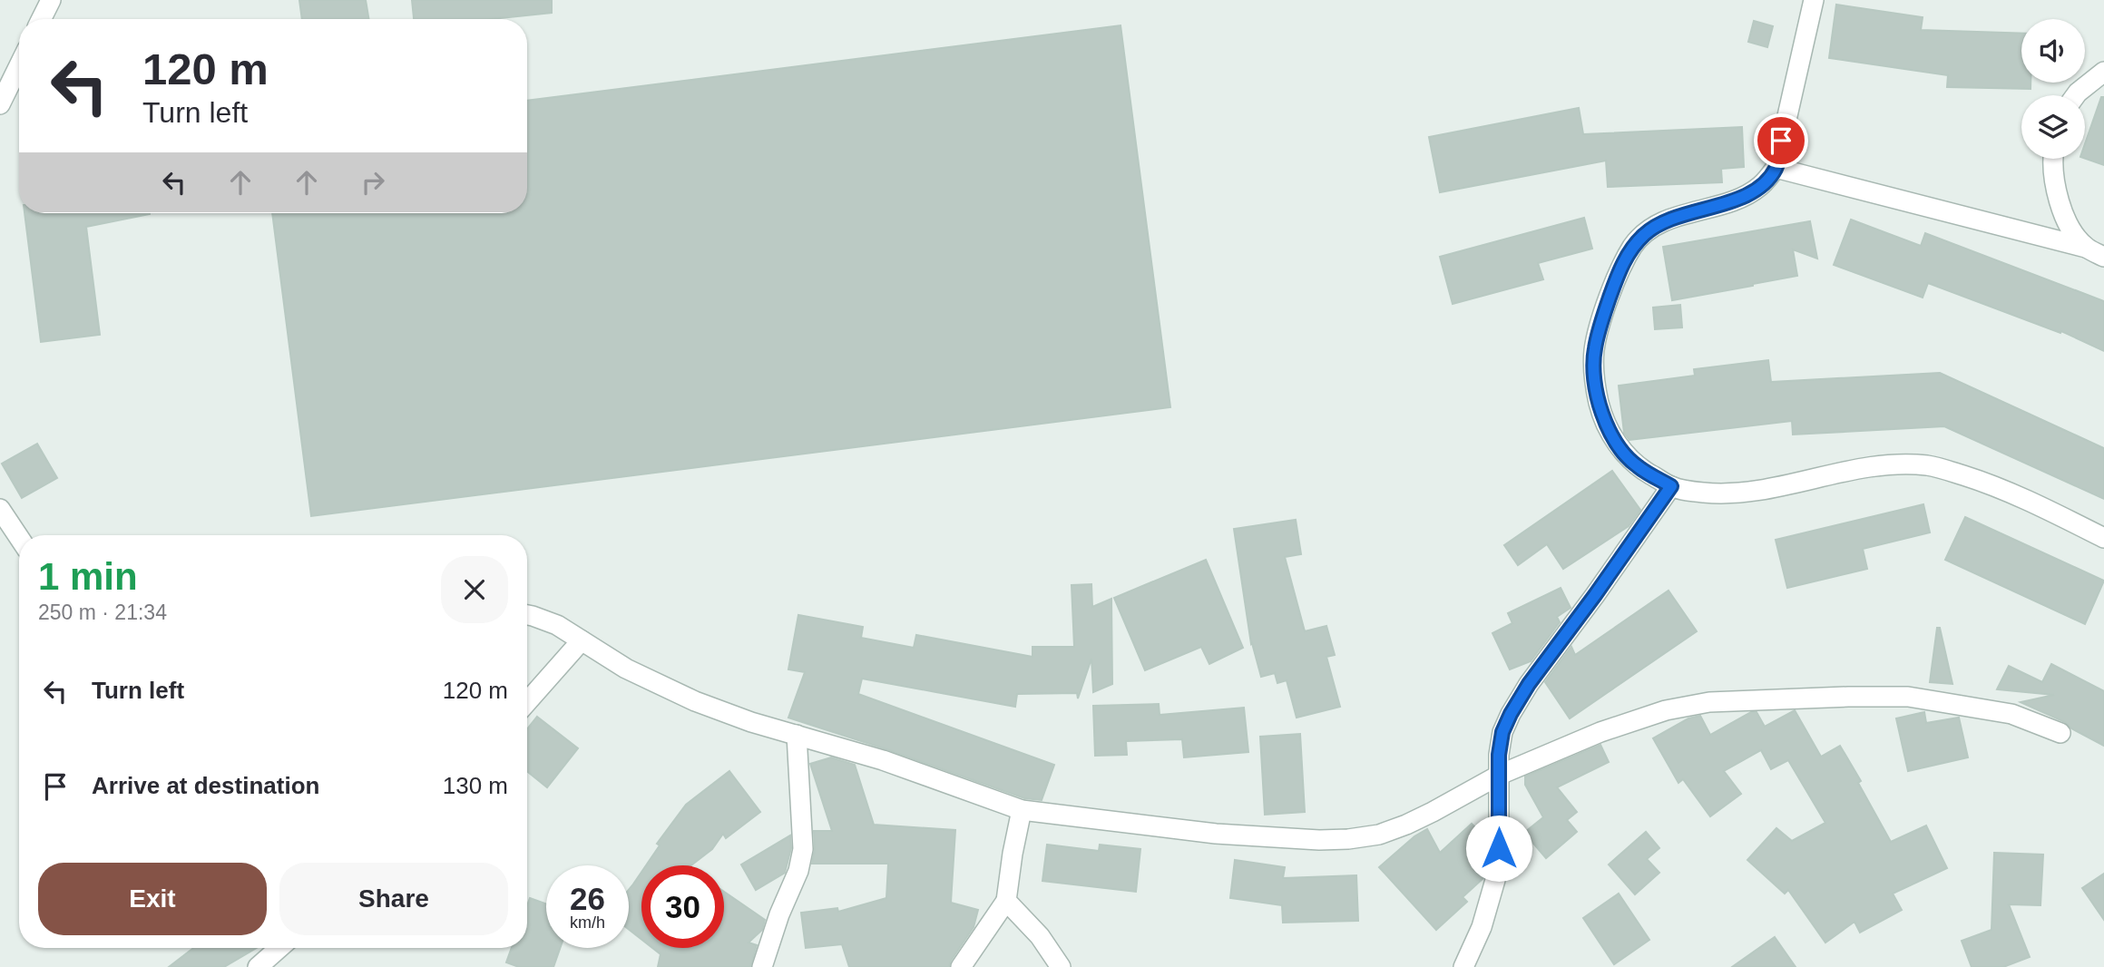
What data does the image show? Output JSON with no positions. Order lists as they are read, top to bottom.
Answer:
{
  "page": {
    "turn": ["120 m", "Turn left"],
    "heading": ["1 min", "250 m · 21:34"],
    "list": [
      {
        "name": "Turn left",
        "value": "120 m"
      },
      {
        "name": "Arrive at destination",
        "value": "130 m"
      }
    ],
    "buttons": ["Exit", "Share"],
    "speed": "26 km/h",
    "limit": "30"
  }
}
